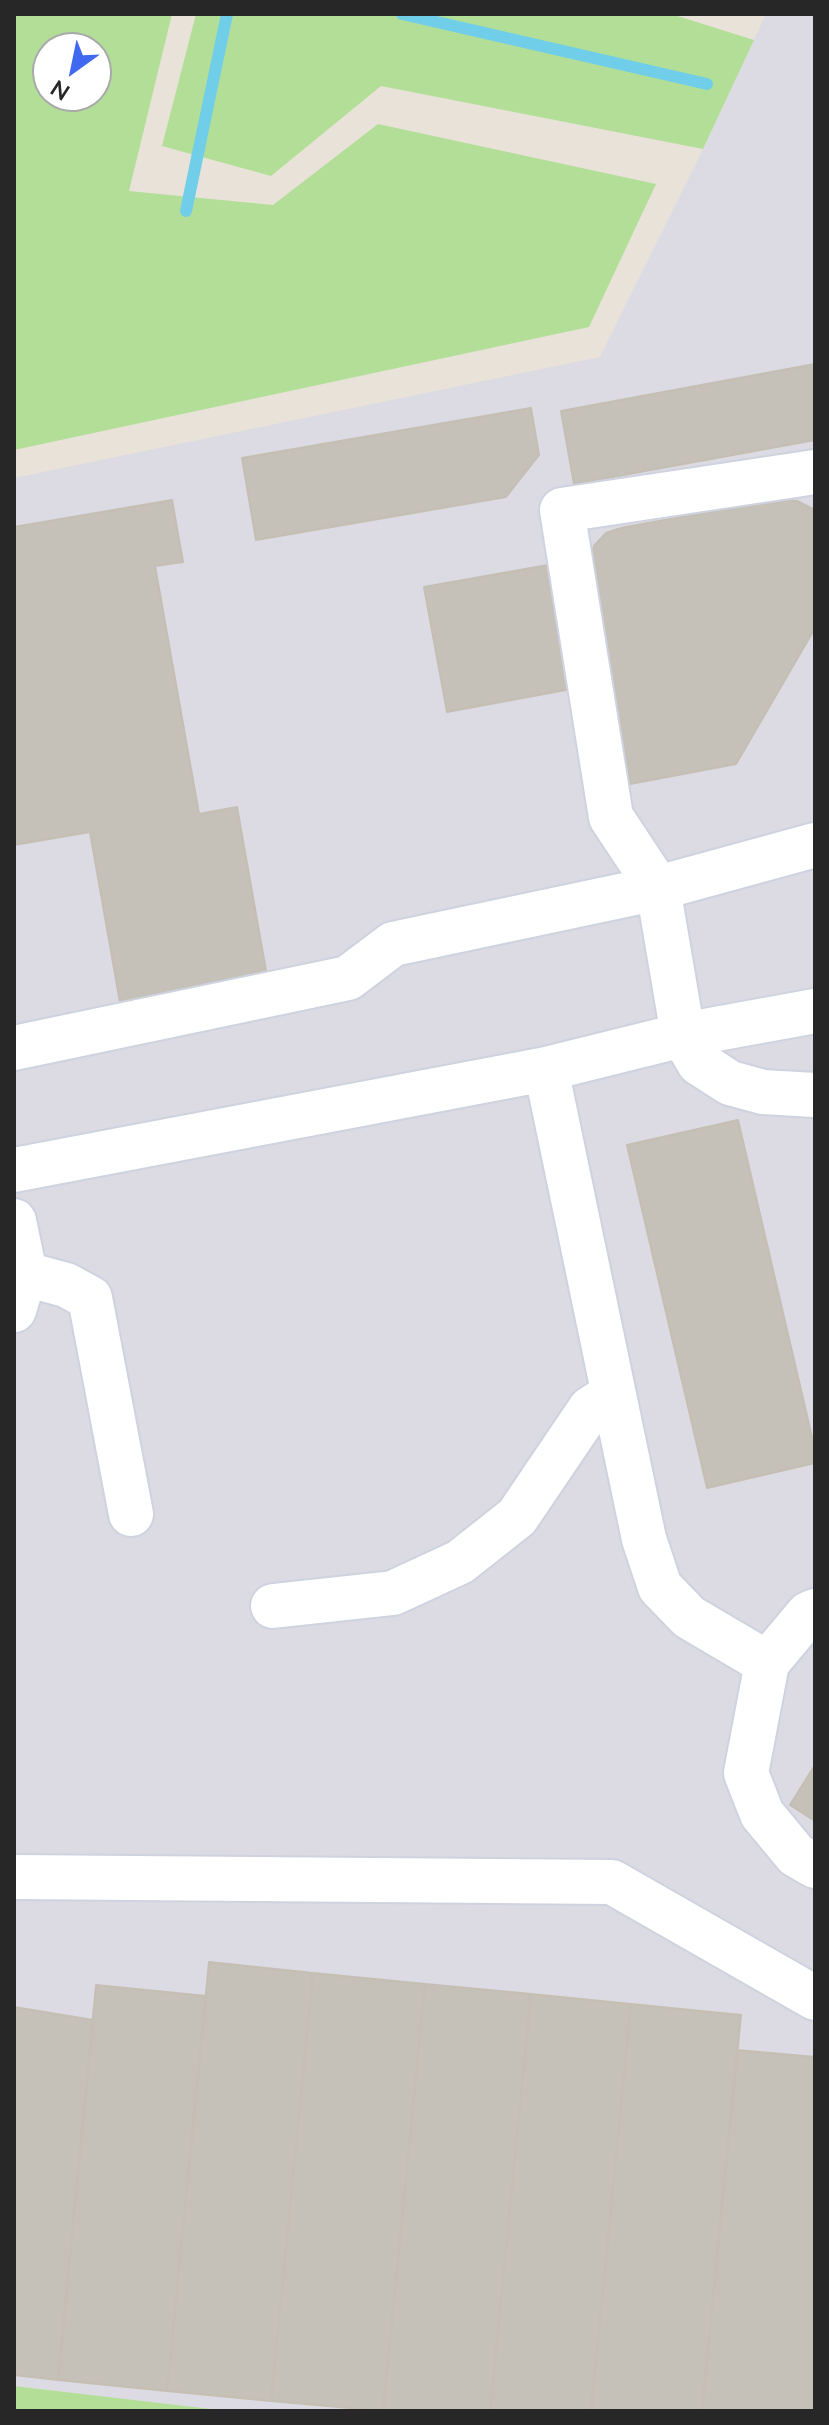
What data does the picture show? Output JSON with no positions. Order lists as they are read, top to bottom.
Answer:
{
  "north": "bottom left"
}
